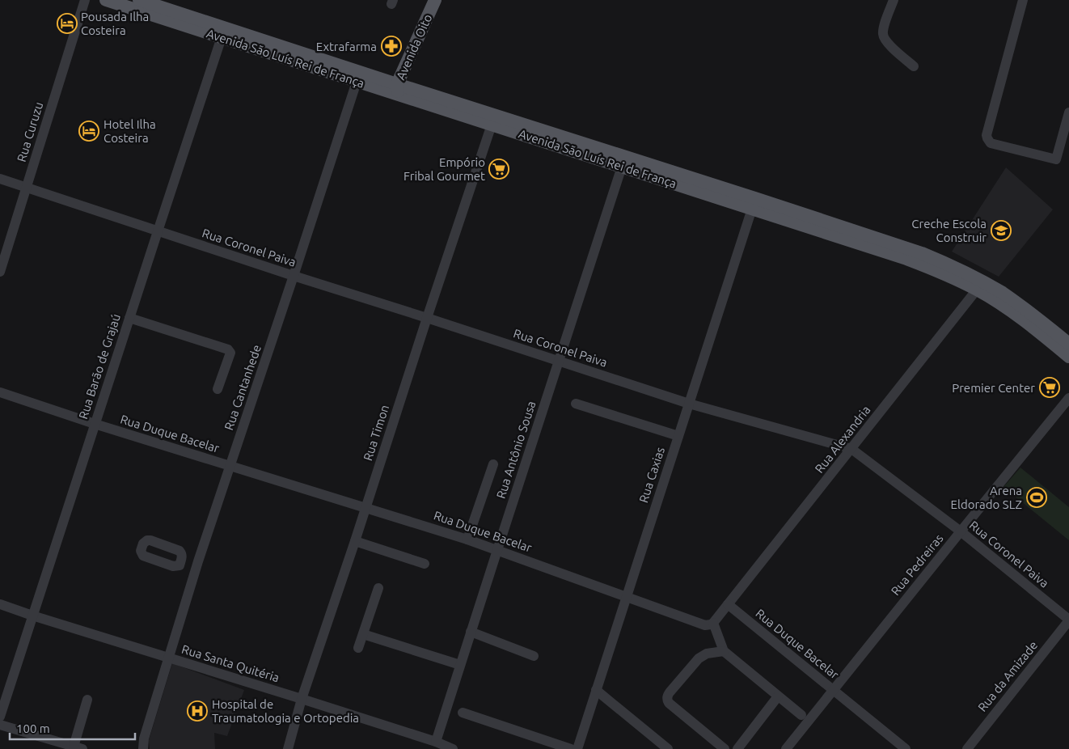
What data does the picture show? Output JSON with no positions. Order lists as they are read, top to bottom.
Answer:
{
  "streets": {
    "main road": ["Avenida Oito", "Avenida São Luís Rei de França"],
    "street": [
      "Rua Curuzu",
      "Rua Coronel Paiva",
      "Rua Barão de Grajaú",
      "Rua Cantanhede",
      "Rua Timon",
      "Rua Duque Bacelar",
      "Rua Alexandria",
      "Rua Antônio Sousa",
      "Rua Caxias",
      "Rua Pedreiras",
      "Rua Santa Quitéria",
      "Rua da Amizade"
    ]
  },
  "crossings": [
    ["Avenida Oito", "Avenida São Luís Rei de França"],
    ["Avenida São Luís Rei de França", "Rua Barão de Grajaú"],
    ["Avenida São Luís Rei de França", "Rua Cantanhede"],
    ["Avenida São Luís Rei de França", "Rua Timon"],
    ["Avenida São Luís Rei de França", "Rua Alexandria"],
    ["Avenida São Luís Rei de França", "Rua Antônio Sousa"],
    ["Avenida São Luís Rei de França", "Rua Caxias"],
    ["Rua Curuzu", "Rua Coronel Paiva"],
    ["Rua Coronel Paiva", "Rua Barão de Grajaú"],
    ["Rua Coronel Paiva", "Rua Cantanhede"],
    ["Rua Coronel Paiva", "Rua Timon"],
    ["Rua Coronel Paiva", "Rua Alexandria"],
    ["Rua Coronel Paiva", "Rua Antônio Sousa"],
    ["Rua Coronel Paiva", "Rua Caxias"],
    ["Rua Coronel Paiva", "Rua Pedreiras"],
    ["Rua Coronel Paiva", "Rua da Amizade"],
    ["Rua Barão de Grajaú", "Rua Duque Bacelar"],
    ["Rua Barão de Grajaú", "Rua Santa Quitéria"],
    ["Rua Cantanhede", "Rua Duque Bacelar"],
    ["Rua Cantanhede", "Rua Santa Quitéria"],
    ["Rua Timon", "Rua Duque Bacelar"],
    ["Rua Timon", "Rua Santa Quitéria"],
    ["Rua Duque Bacelar", "Rua Alexandria"],
    ["Rua Duque Bacelar", "Rua Antônio Sousa"],
    ["Rua Duque Bacelar", "Rua Caxias"],
    ["Rua Duque Bacelar", "Rua Pedreiras"],
    ["Rua Antônio Sousa", "Rua Santa Quitéria"]
  ],
  "places": {
    "hotel": ["Pousada Ilha Costeira", "Hotel Ilha Costeira"],
    "pharmacy": ["Extrafarma"],
    "supermarket": ["Empório Fribal Gourmet", "Premier Center"],
    "school or university": ["Creche Escola Construir"],
    "sports": ["Arena Eldorado SLZ"],
    "hospital": ["Hospital de Traumatologia e Ortopedia"]
  },
  "scale_bar": "100 m"
}
